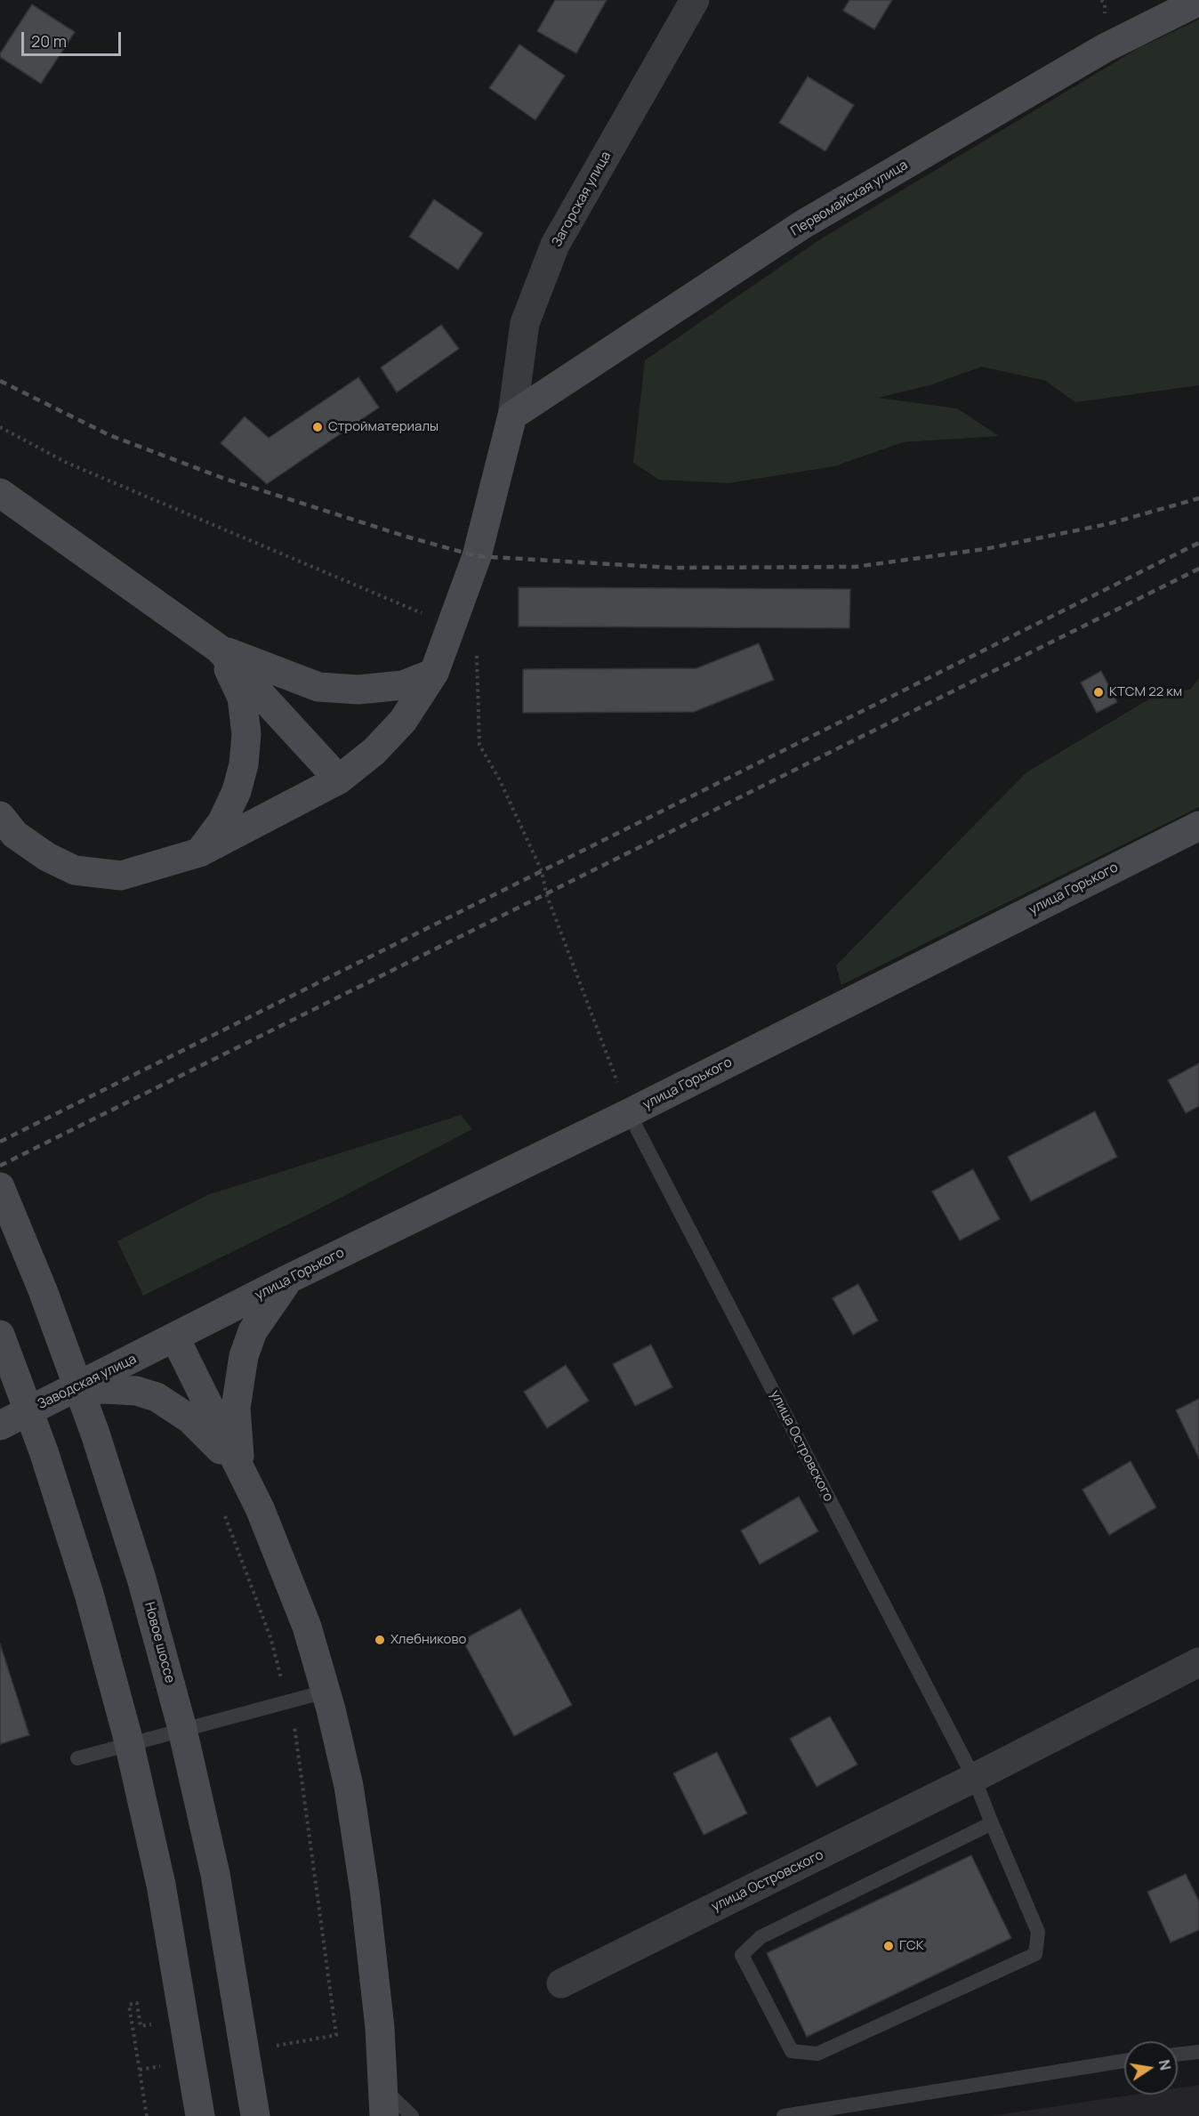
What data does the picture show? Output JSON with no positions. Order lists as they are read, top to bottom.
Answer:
{
  "streets": {
    "street": [
      "Первомайская улица",
      "Загорская улица",
      "улица Горького",
      "Заводская улица",
      "улица Островского",
      "Новое шоссе"
    ]
  },
  "crossings": [
    ["Первомайская улица", "Загорская улица"],
    ["улица Горького", "Заводская улица"],
    ["улица Горького", "улица Островского"]
  ],
  "places": [
    "Стройматериалы",
    "КТСМ 22 км",
    "Хлебниково",
    "ГСК"
  ],
  "scale_bar": "20 m",
  "north": "right"
}
